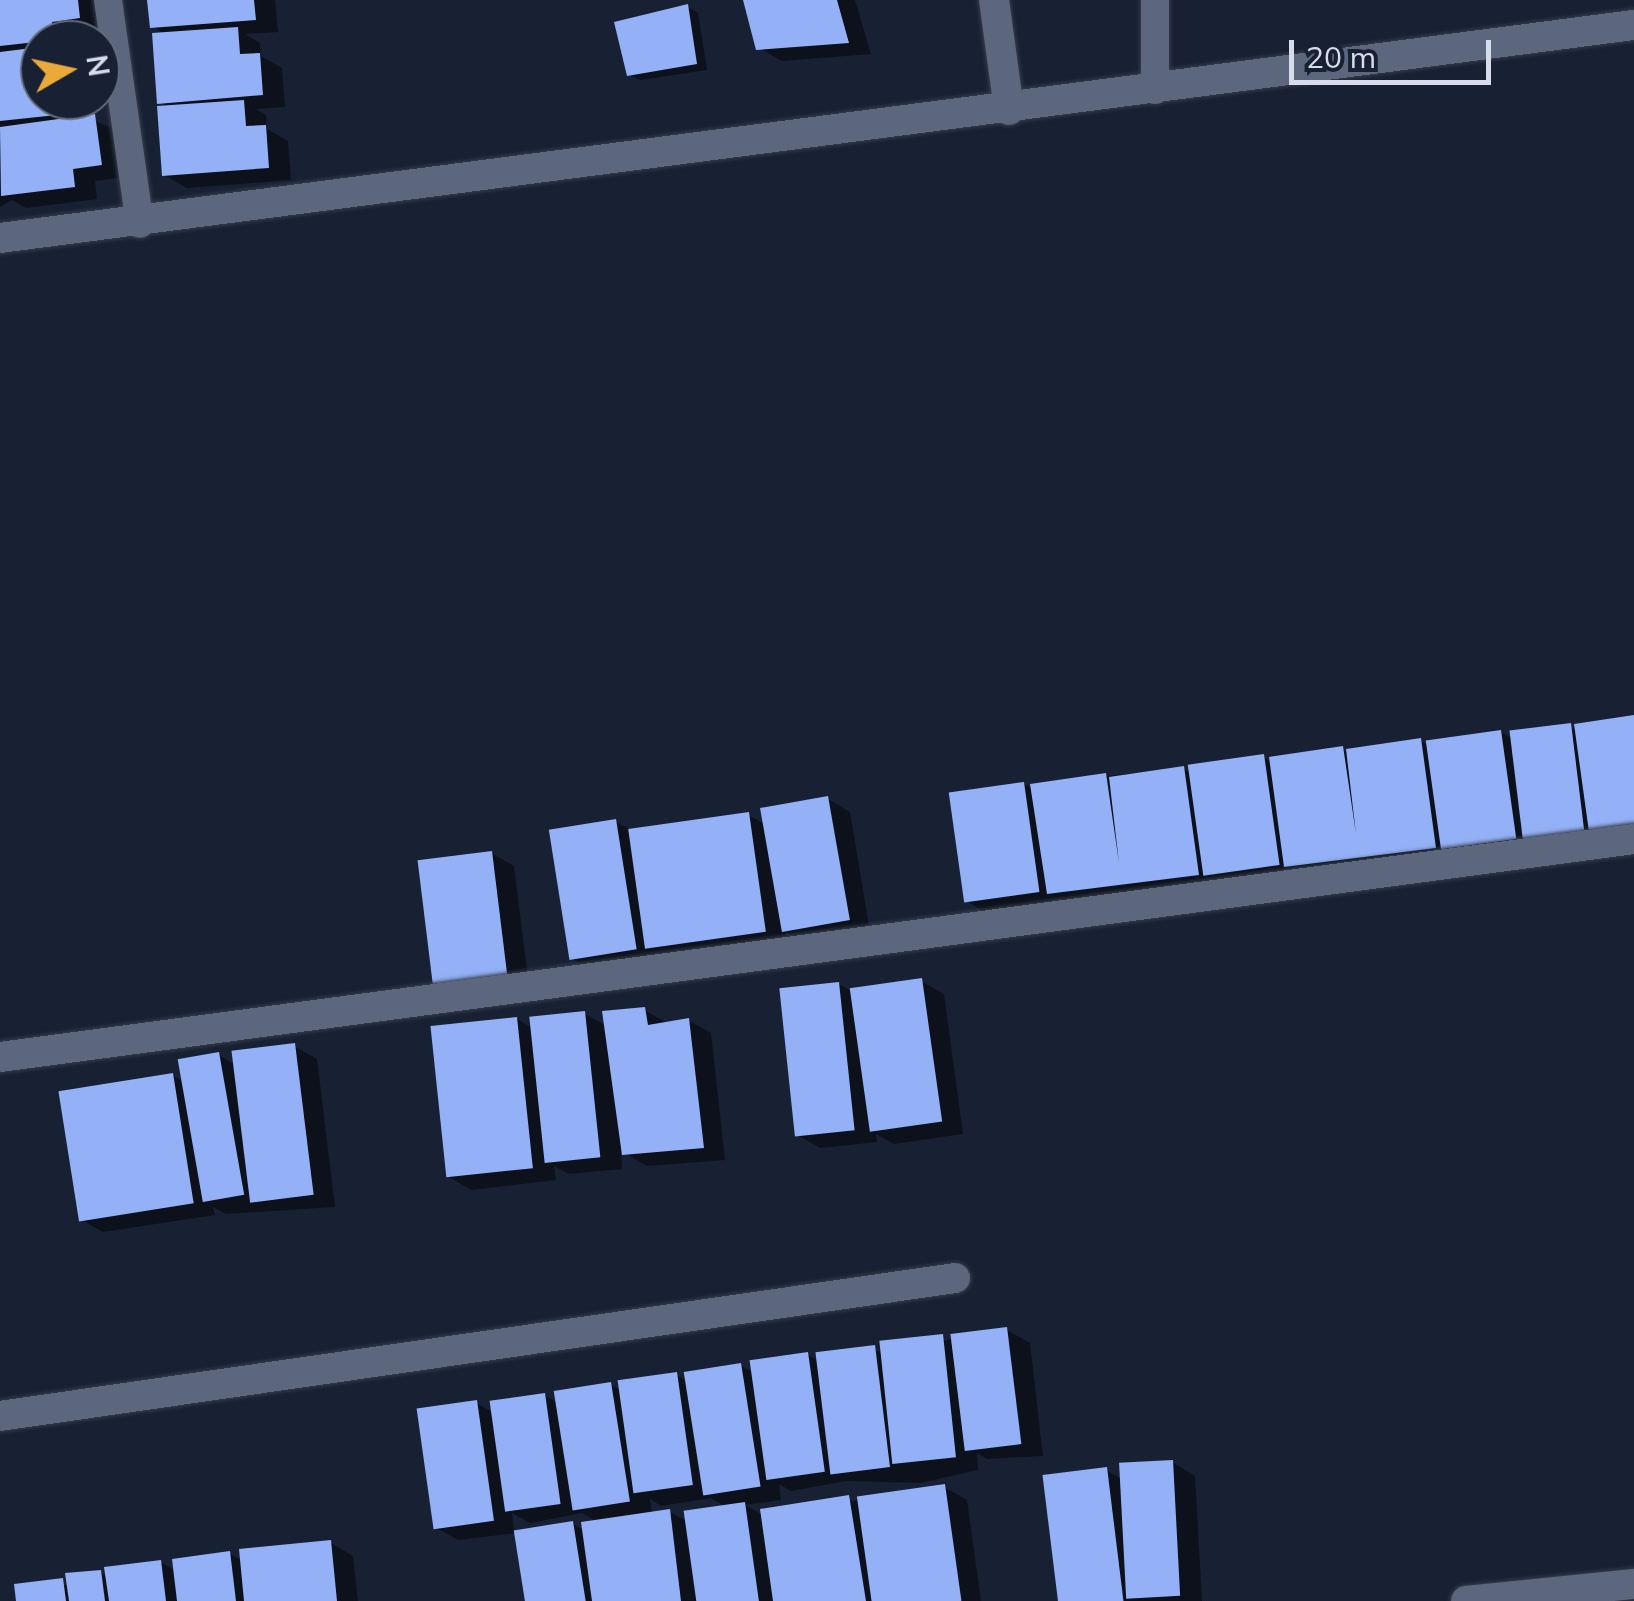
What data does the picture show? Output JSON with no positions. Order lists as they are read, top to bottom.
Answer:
{
  "scale_bar": "20 m",
  "north": "right"
}
